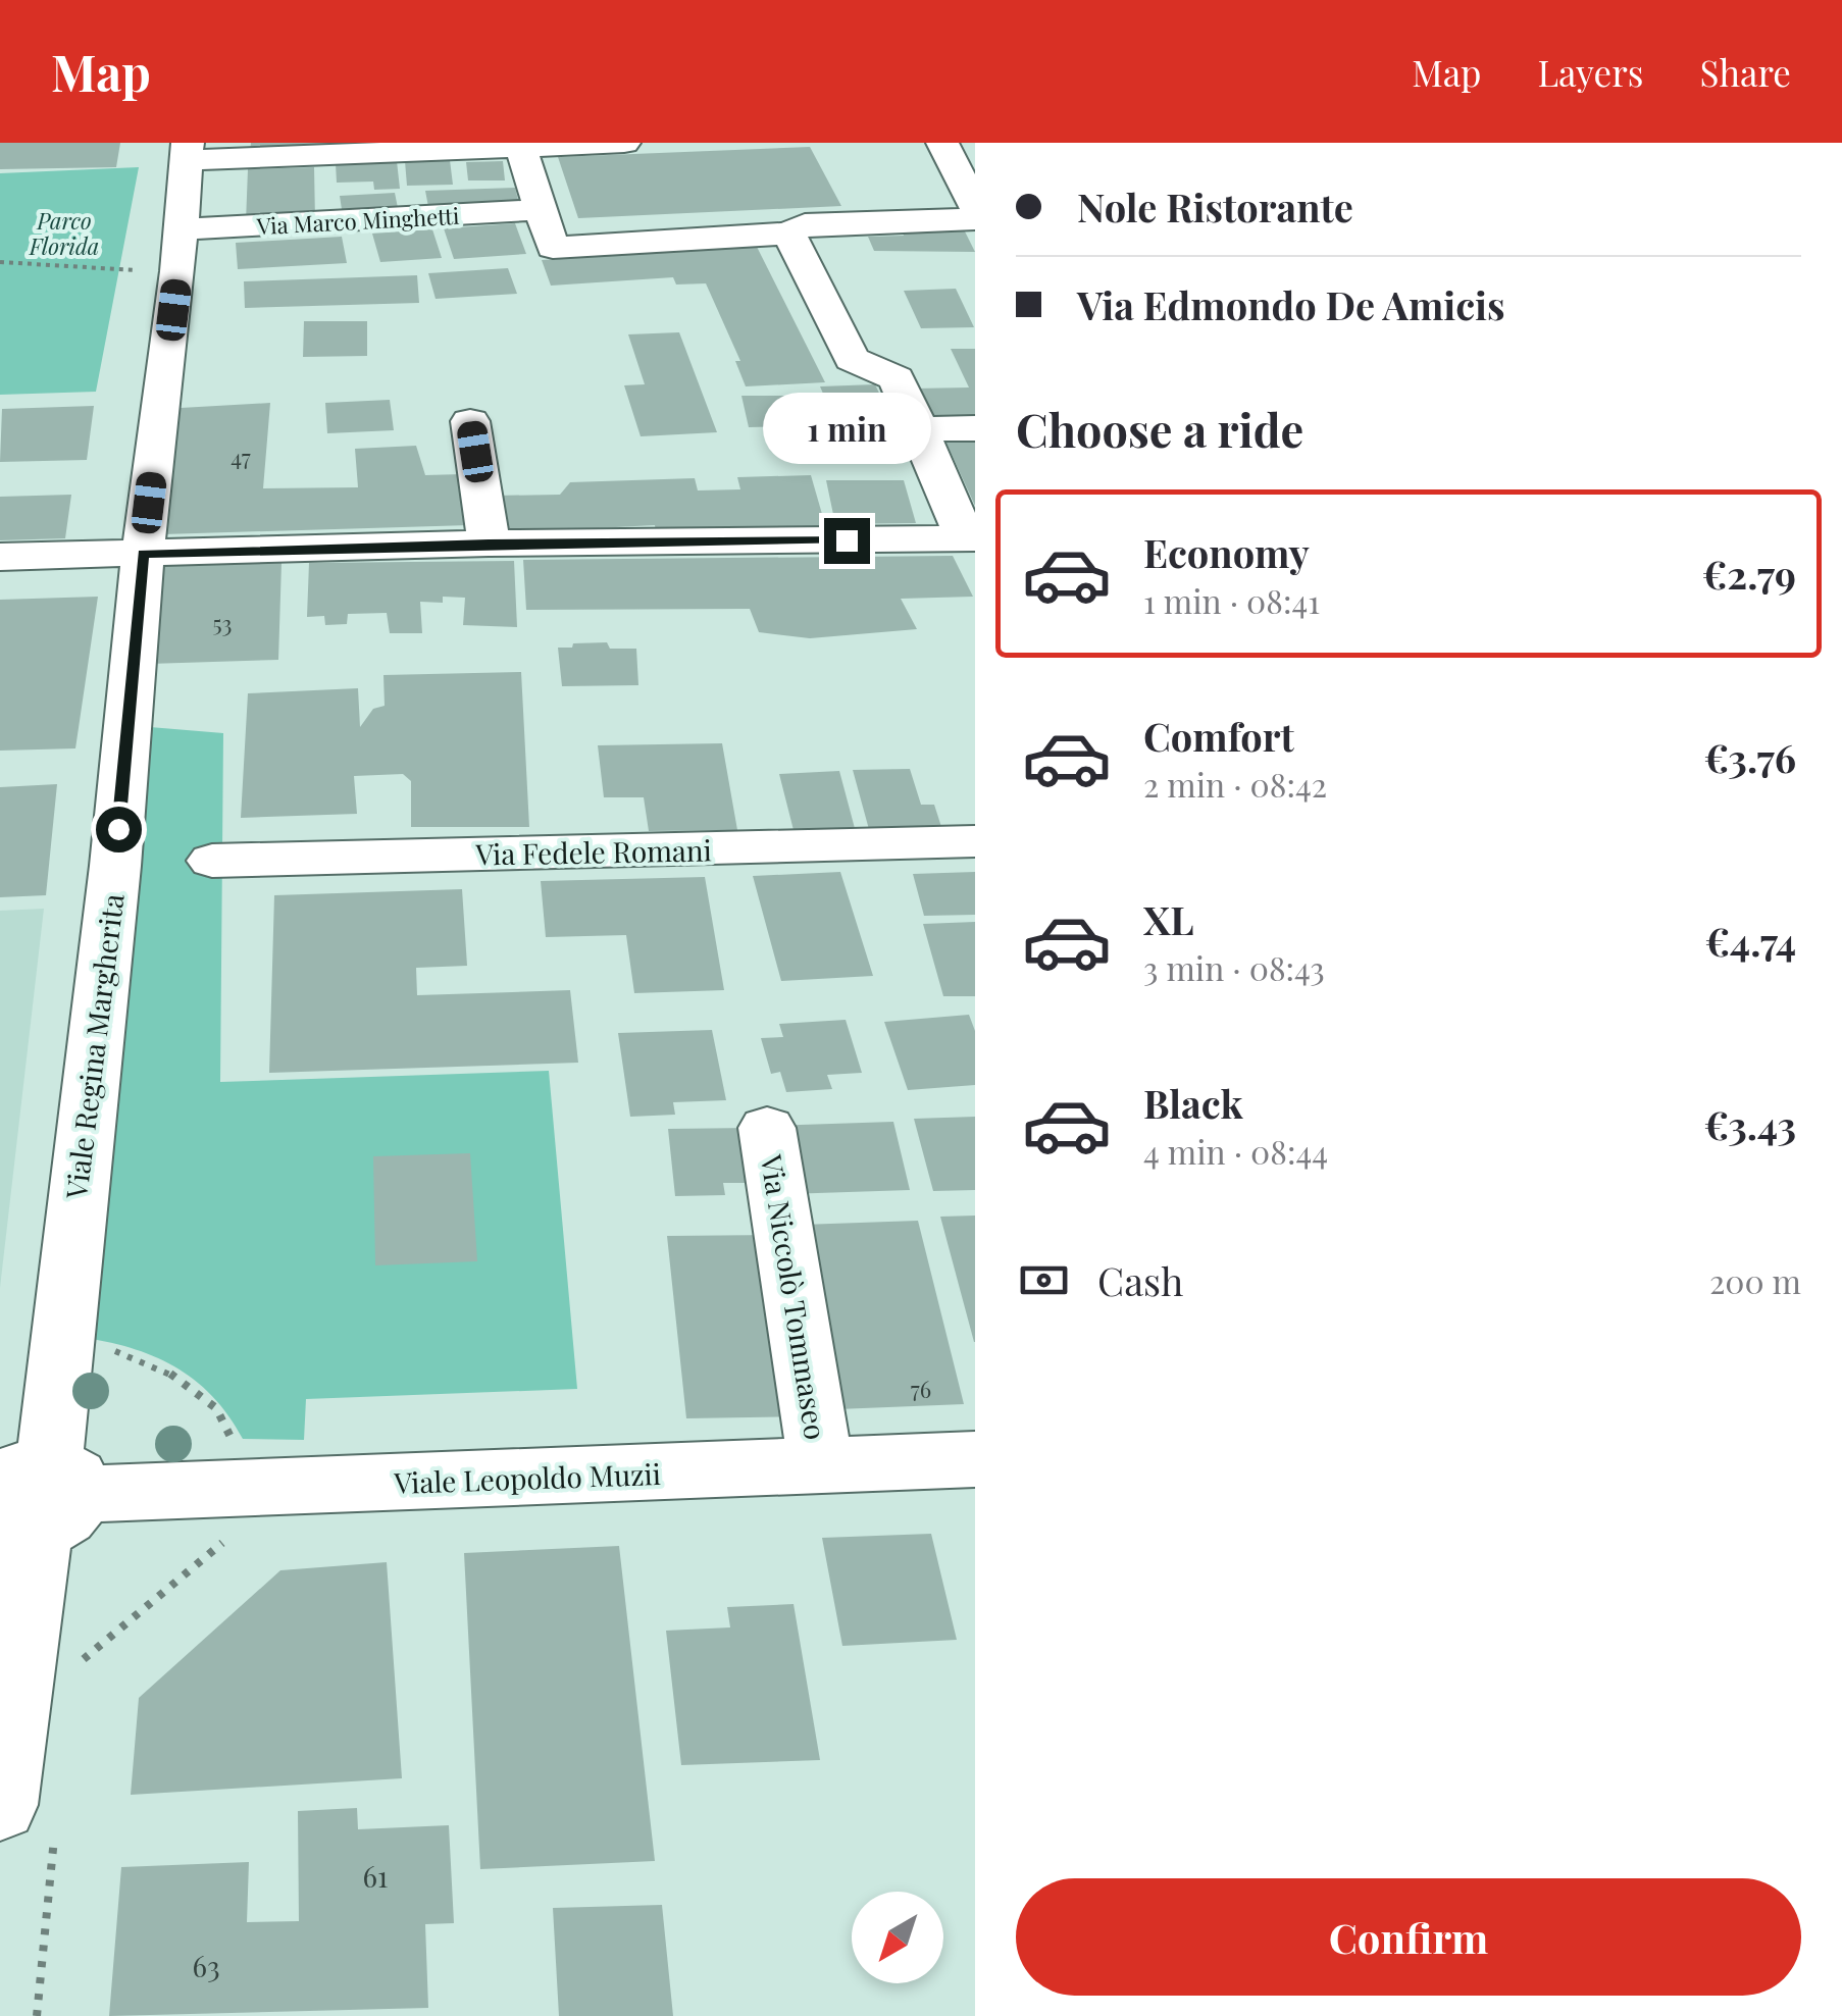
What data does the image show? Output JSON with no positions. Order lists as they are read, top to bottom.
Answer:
{
  "streets": {
    "street": [
      "Via Marco Minghetti",
      "Via Fedele Romani",
      "Viale Regina Margherita",
      "Via Niccolò Tommaseo",
      "Viale Leopoldo Muzii"
    ]
  },
  "crossings": [
    ["Via Marco Minghetti", "Viale Regina Margherita"],
    ["Viale Regina Margherita", "Viale Leopoldo Muzii"],
    ["Via Niccolò Tommaseo", "Viale Leopoldo Muzii"]
  ],
  "parks": ["Parco Florida"],
  "house_numbers": [
    "47",
    "53",
    "76",
    "61",
    "63"
  ],
  "north": "bottom left",
  "page": {
    "header": "Map",
    "nav": ["Map", "Layers", "Share"],
    "banner": ["Nole Ristorante", "Via Edmondo De Amicis"],
    "heading": "Choose a ride",
    "bubble": "1 min",
    "list": [
      {
        "name": "Economy",
        "note": "1 min · 08:41",
        "value": "€2.79"
      },
      {
        "name": "Comfort",
        "note": "2 min · 08:42",
        "value": "€3.76"
      },
      {
        "name": "XL",
        "note": "3 min · 08:43",
        "value": "€4.74"
      },
      {
        "name": "Black",
        "note": "4 min · 08:44",
        "value": "€3.43"
      }
    ],
    "pay": ["Cash", "200 m"],
    "buttons": "Confirm"
  }
}
